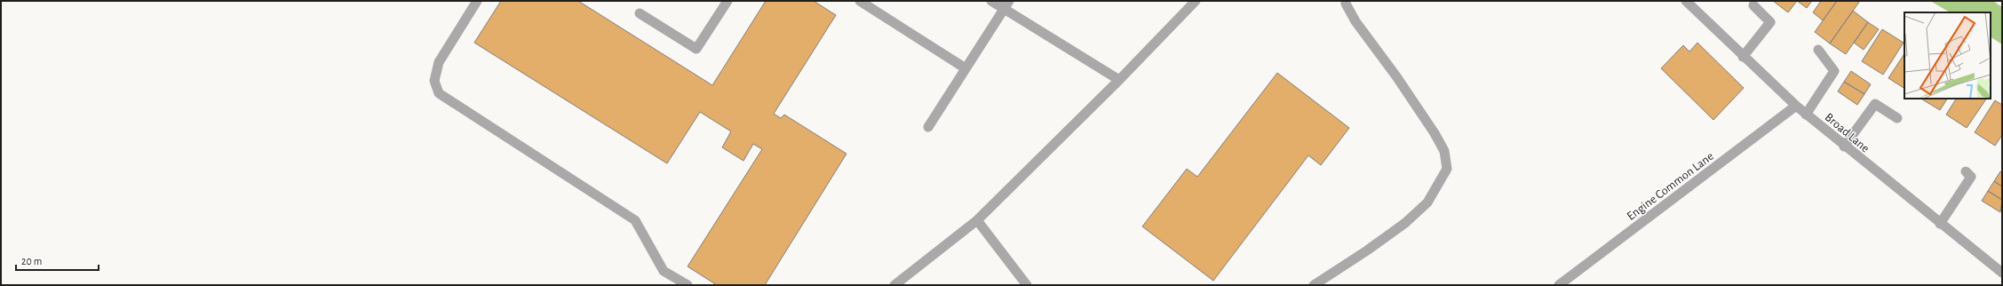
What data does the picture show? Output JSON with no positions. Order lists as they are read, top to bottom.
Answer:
{
  "streets": {
    "street": ["Broad Lane", "Engine Common Lane"]
  },
  "crossings": [
    ["Broad Lane", "Engine Common Lane"]
  ],
  "scale_bar": "20 m"
}
